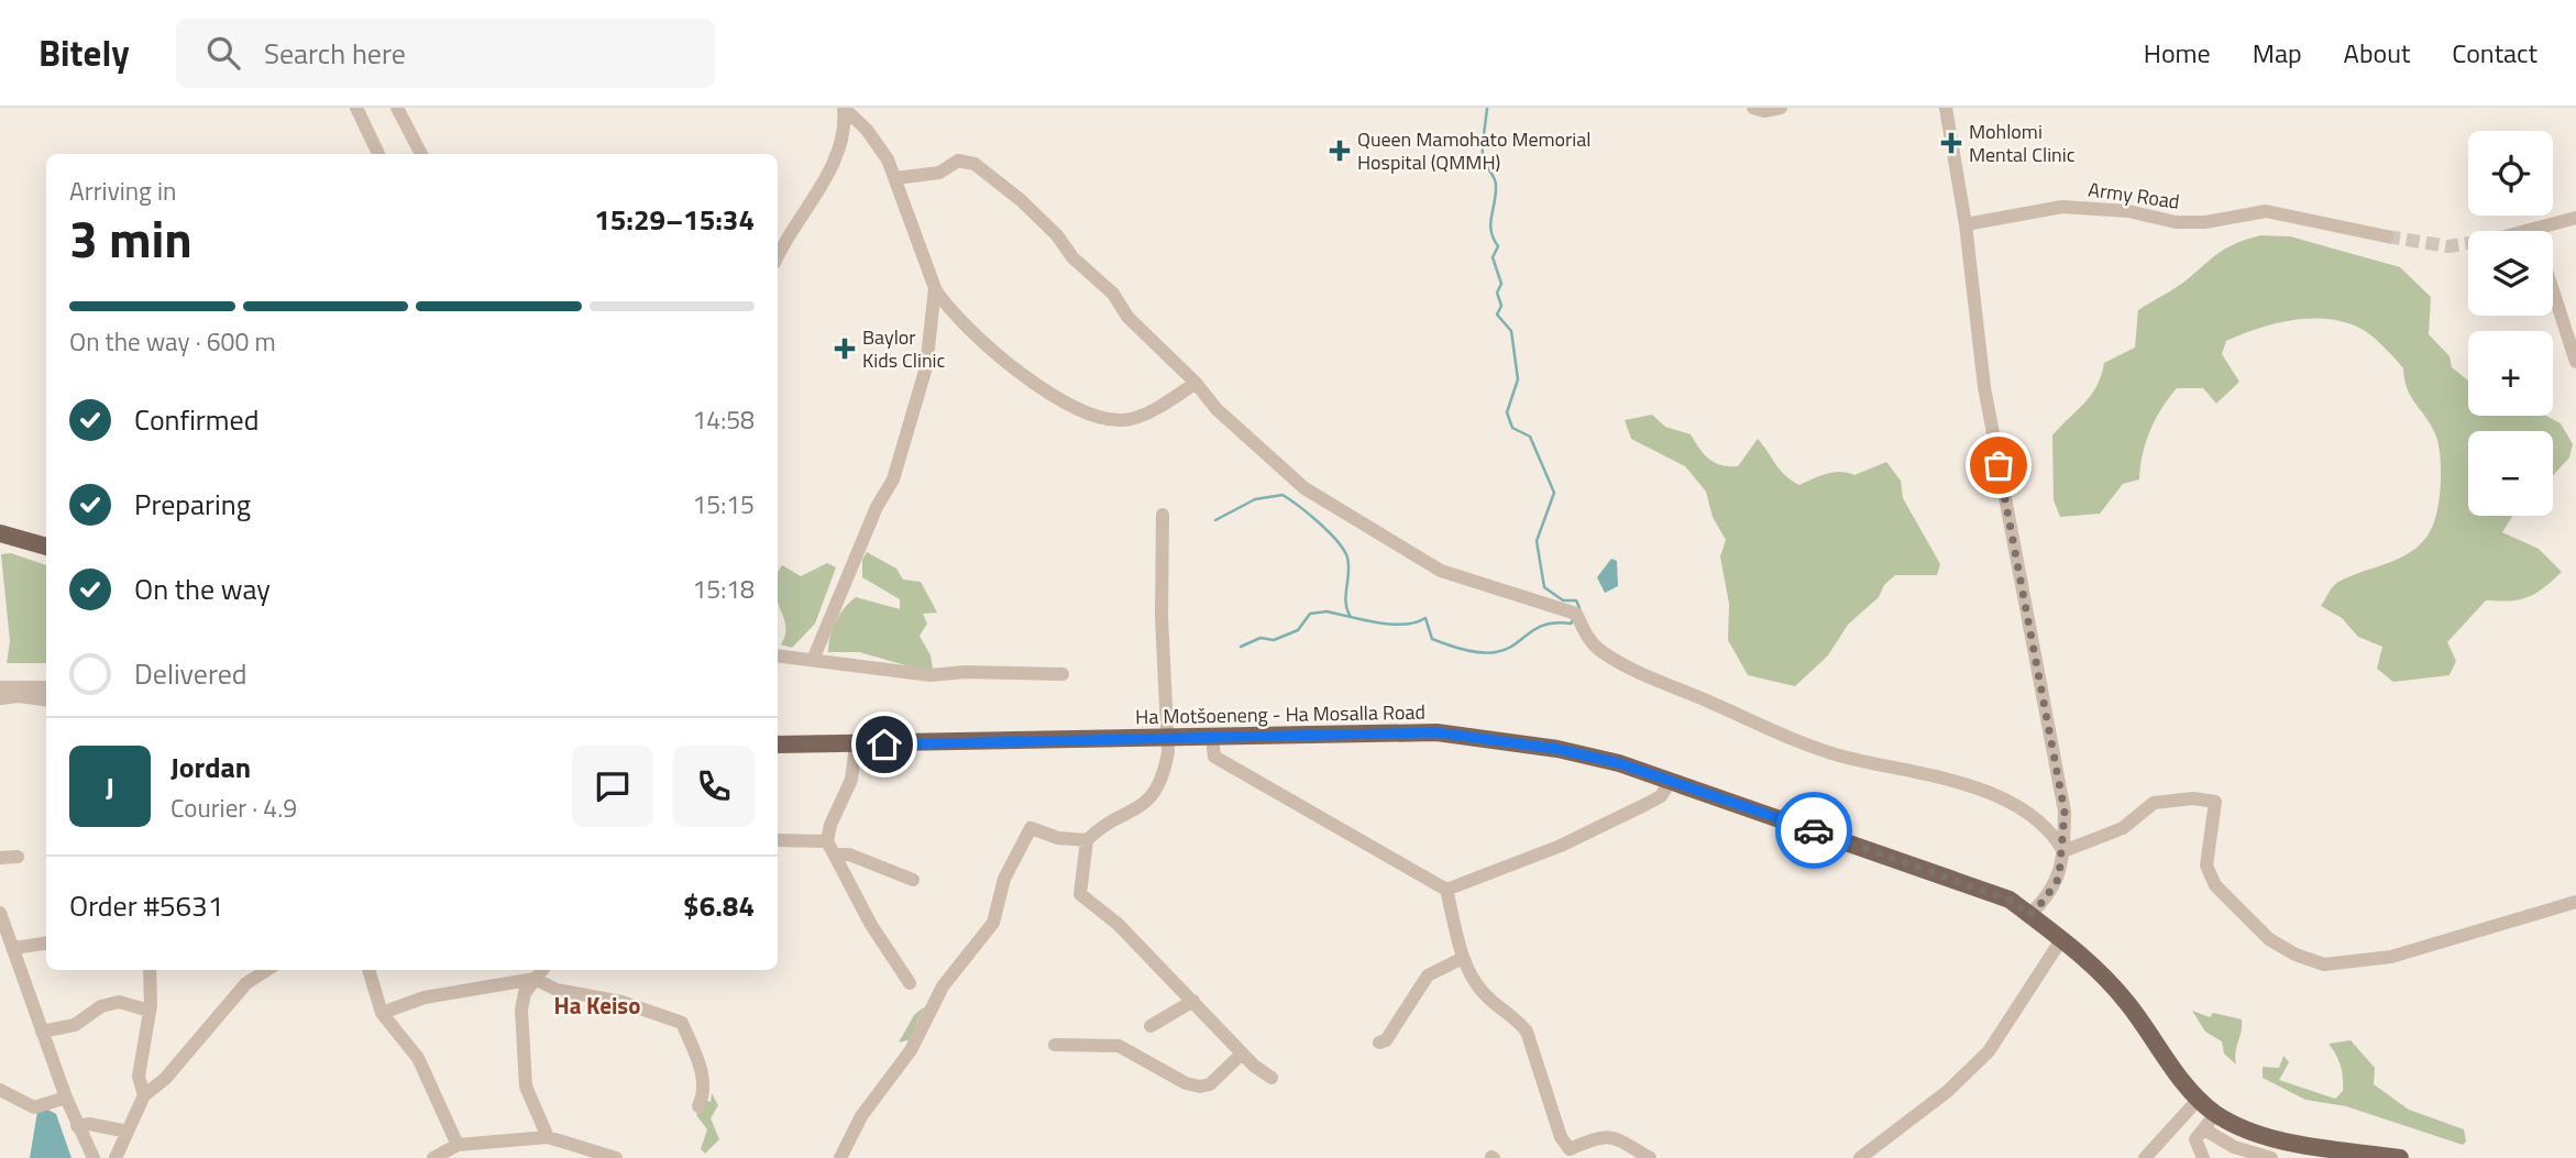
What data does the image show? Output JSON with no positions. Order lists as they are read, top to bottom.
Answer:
{
  "streets": {
    "main road": ["Ha Motšoeneng - Ha Mosalla Road"],
    "street": ["Army Road"]
  },
  "districts": ["Ha Keiso"],
  "places": {
    "health": ["Mohlomi Mental Clinic", "Queen Mamohato Memorial Hospital (QMMH)", "Baylor Kids Clinic"]
  },
  "page": {
    "header": "Bitely",
    "search": "Search here",
    "nav": [
      "Home",
      "Map",
      "About",
      "Contact"
    ],
    "map_buttons": ["+", "−"],
    "heading": ["3 min", "Arriving in", "15:29–15:34"],
    "panel": [
      "Jordan",
      "Courier · 4.9",
      "Order #5631",
      "$6.84"
    ],
    "bar": "On the way · 600 m",
    "list": [
      ["Confirmed", "14:58"],
      ["Preparing", "15:15"],
      ["On the way", "15:18"],
      "Delivered"
    ],
    "round": "J"
  }
}
